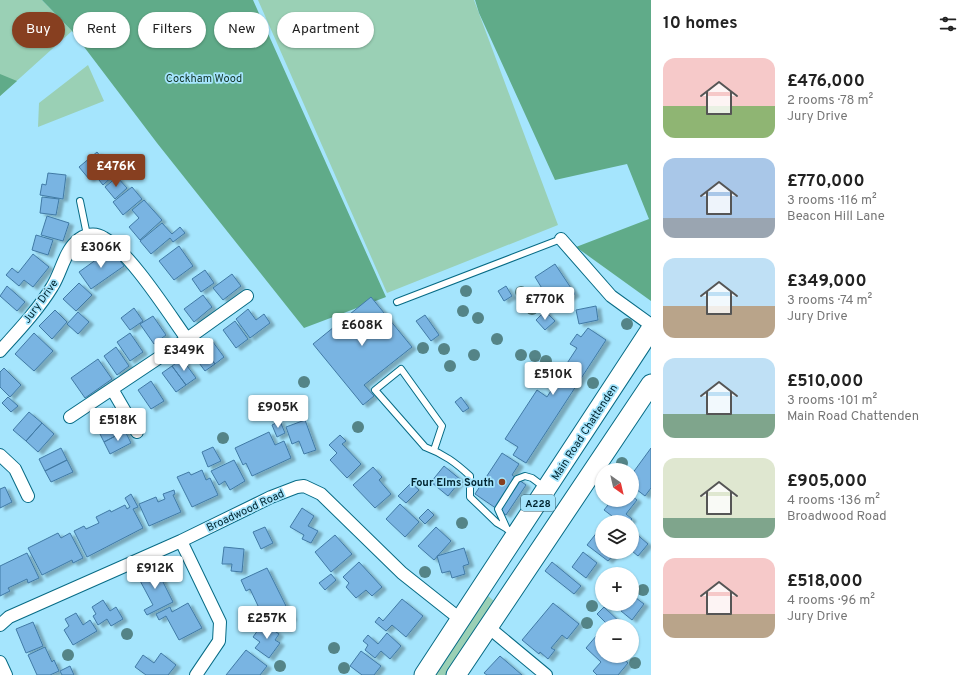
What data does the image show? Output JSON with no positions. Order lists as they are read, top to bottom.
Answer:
{
  "streets": {
    "main road": ["Main Road Chattenden", "A228"],
    "street": ["Jury Drive", "Broadwood Road"]
  },
  "crossings": [
    ["Main Road Chattenden", "Broadwood Road"]
  ],
  "parks": ["Cockham Wood"],
  "places": ["Four Elms South"],
  "north": "bottom right",
  "page": {
    "heading": "10 homes",
    "chip": [
      "Buy",
      "Rent",
      "Filters",
      "New",
      "Apartment"
    ],
    "list": [
      {
        "name": "£476,000",
        "note": "2 rooms · 78 m² · Jury Drive"
      },
      {
        "name": "£770,000",
        "note": "3 rooms · 116 m² · Beacon Hill Lane"
      },
      {
        "name": "£349,000",
        "note": "3 rooms · 74 m² · Jury Drive"
      },
      {
        "name": "£510,000",
        "note": "3 rooms · 101 m² · Main Road Chattenden"
      },
      {
        "name": "£905,000",
        "note": "4 rooms · 136 m² · Broadwood Road"
      },
      {
        "name": "£518,000",
        "note": "4 rooms · 96 m² · Jury Drive"
      }
    ],
    "price": [
      "£476K",
      "£306K",
      "£770K",
      "£608K",
      "£349K",
      "£510K",
      "£905K",
      "£518K",
      "£912K",
      "£257K"
    ],
    "map_buttons": ["+", "−"]
  }
}
